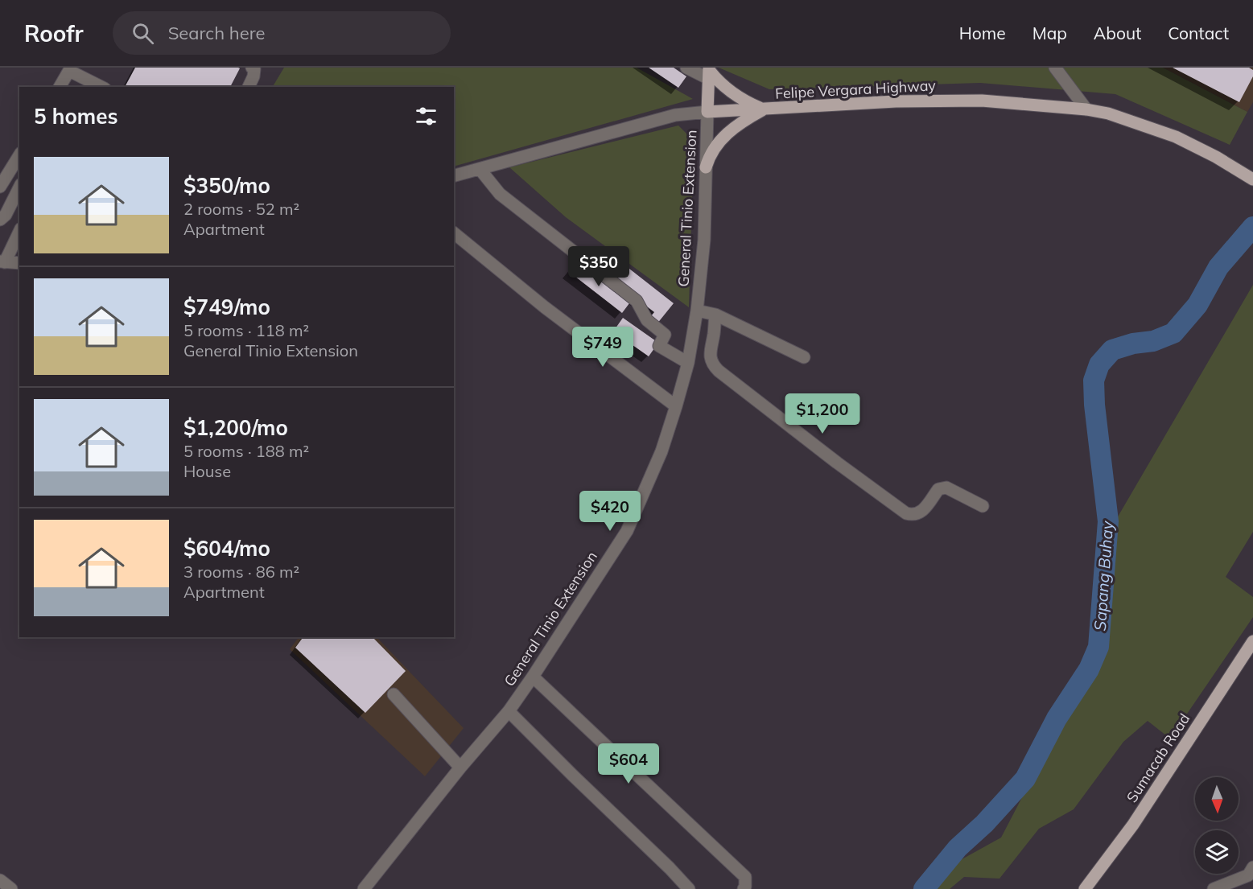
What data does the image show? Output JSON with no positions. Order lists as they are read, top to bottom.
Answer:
{
  "streets": {
    "main road": ["Felipe Vergara Highway", "General Tinio Extension", "Sumacab Road"]
  },
  "crossings": [
    ["Felipe Vergara Highway", "General Tinio Extension"]
  ],
  "water": ["Sapang Buhay"],
  "north": "bottom",
  "page": {
    "header": "Roofr",
    "search": "Search here",
    "nav": [
      "Home",
      "Map",
      "About",
      "Contact"
    ],
    "heading": "5 homes",
    "list": [
      {
        "name": "$350/mo",
        "note": "2 rooms · 52 m² · Apartment"
      },
      {
        "name": "$749/mo",
        "note": "5 rooms · 118 m² · General Tinio Extension"
      },
      {
        "name": "$1,200/mo",
        "note": "5 rooms · 188 m² · House"
      },
      {
        "name": "$604/mo",
        "note": "3 rooms · 86 m² · Apartment"
      }
    ],
    "price": [
      "$350",
      "$749",
      "$1,200",
      "$420",
      "$604"
    ]
  }
}
